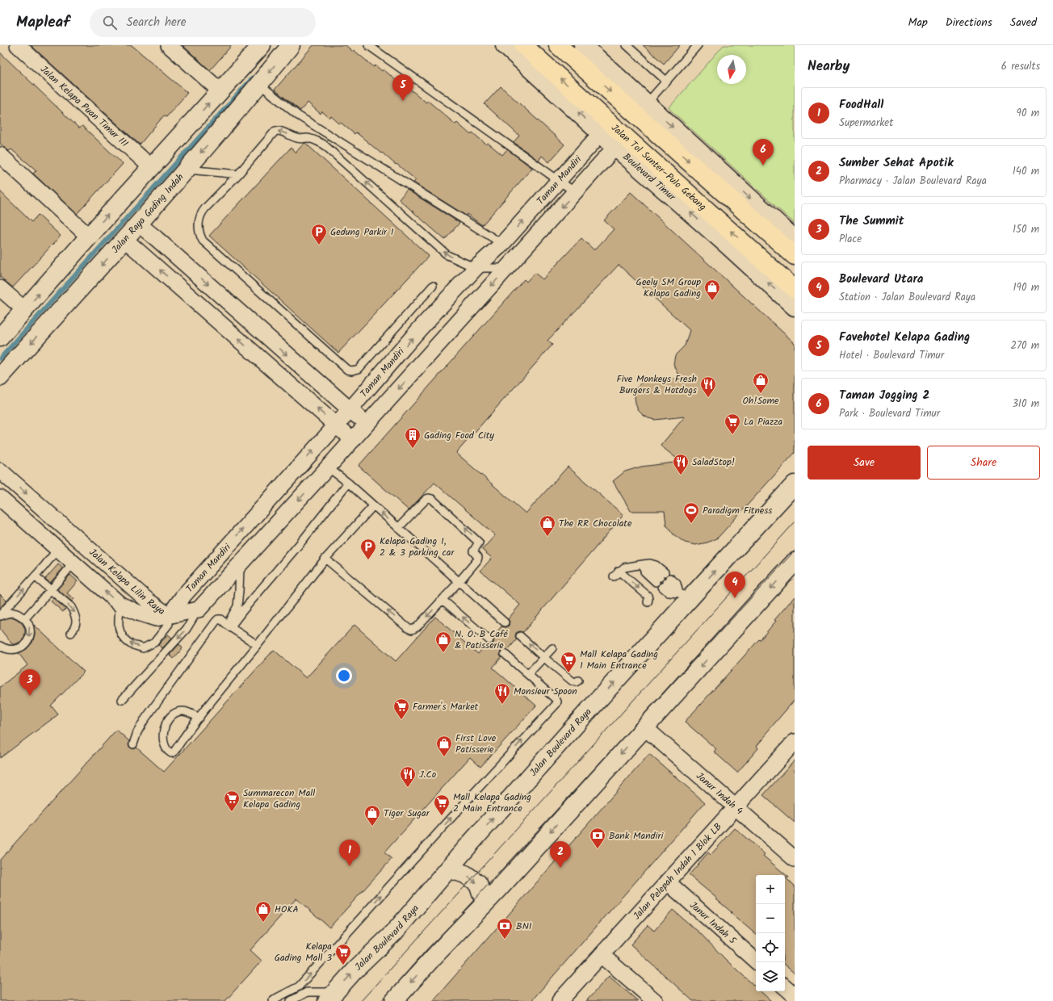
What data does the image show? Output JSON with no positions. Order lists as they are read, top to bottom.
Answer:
{
  "streets": {
    "highway": ["Jalan Tol Sunter–Pulo Gebang"],
    "main road": ["Boulevard Timur", "Jalan Raya Gading Indah", "Jalan Boulevard Raya"],
    "street": [
      "Jalan Kelapa Puan Timur III",
      "Taman Mandiri",
      "Jalan Kelapa Lilin Raya",
      "Janur Indah 4",
      "Jalan Pelepah Indah 1 Blok LB",
      "Janur Indah 5"
    ]
  },
  "crossings": [
    ["Boulevard Timur", "Taman Mandiri"],
    ["Taman Mandiri", "Jalan Kelapa Lilin Raya"],
    ["Janur Indah 4", "Jalan Pelepah Indah 1 Blok LB"],
    ["Jalan Pelepah Indah 1 Blok LB", "Janur Indah 5"]
  ],
  "places": {
    "parking": ["Gedung Parkir 1", "Kelapa Gading 1, 2 & 3 parking car"],
    "shop": [
      "Geely SM Group Kelapa Gading",
      "Oh!Some",
      "The RR Chocolate",
      "N. O. B Café & Patisserie",
      "First Love Patisserie",
      "Tiger Sugar",
      "HOKA"
    ],
    "restaurant": [
      "Five Monkeys Fresh Burgers & Hotdogs",
      "SaladStop!",
      "Monsieur Spoon",
      "J.Co"
    ],
    "supermarket": [
      "La Piazza",
      "Mall Kelapa Gading 1 Main Entrance",
      "Farmer's Market",
      "Summarecon Mall Kelapa Gading",
      "Mall Kelapa Gading 2 Main Entrance",
      "Kelapa Gading Mall 3"
    ],
    "building": ["Gading Food City"],
    "sports": ["Paradigm Fitness"],
    "bank": ["Bank Mandiri", "BNI"]
  },
  "north": "bottom",
  "page": {
    "header": "Mapleaf",
    "search": "Search here",
    "nav": ["Map", "Directions", "Saved"],
    "heading": ["Nearby", "6 results"],
    "pins": [
      "5",
      "6",
      "4",
      "3",
      "1",
      "2"
    ],
    "list": [
      {
        "mark": "1",
        "name": "FoodHall",
        "note": "Supermarket",
        "value": "90 m"
      },
      {
        "mark": "2",
        "name": "Sumber Sehat Apotik",
        "note": "Pharmacy · Jalan Boulevard Raya",
        "value": "140 m"
      },
      {
        "mark": "3",
        "name": "The Summit",
        "note": "Place",
        "value": "150 m"
      },
      {
        "mark": "4",
        "name": "Boulevard Utara",
        "note": "Station · Jalan Boulevard Raya",
        "value": "190 m"
      },
      {
        "mark": "5",
        "name": "Favehotel Kelapa Gading",
        "note": "Hotel · Boulevard Timur",
        "value": "270 m"
      },
      {
        "mark": "6",
        "name": "Taman Jogging 2",
        "note": "Park · Boulevard Timur",
        "value": "310 m"
      }
    ],
    "buttons": ["Save", "Share"],
    "map_buttons": ["+", "−"]
  }
}
